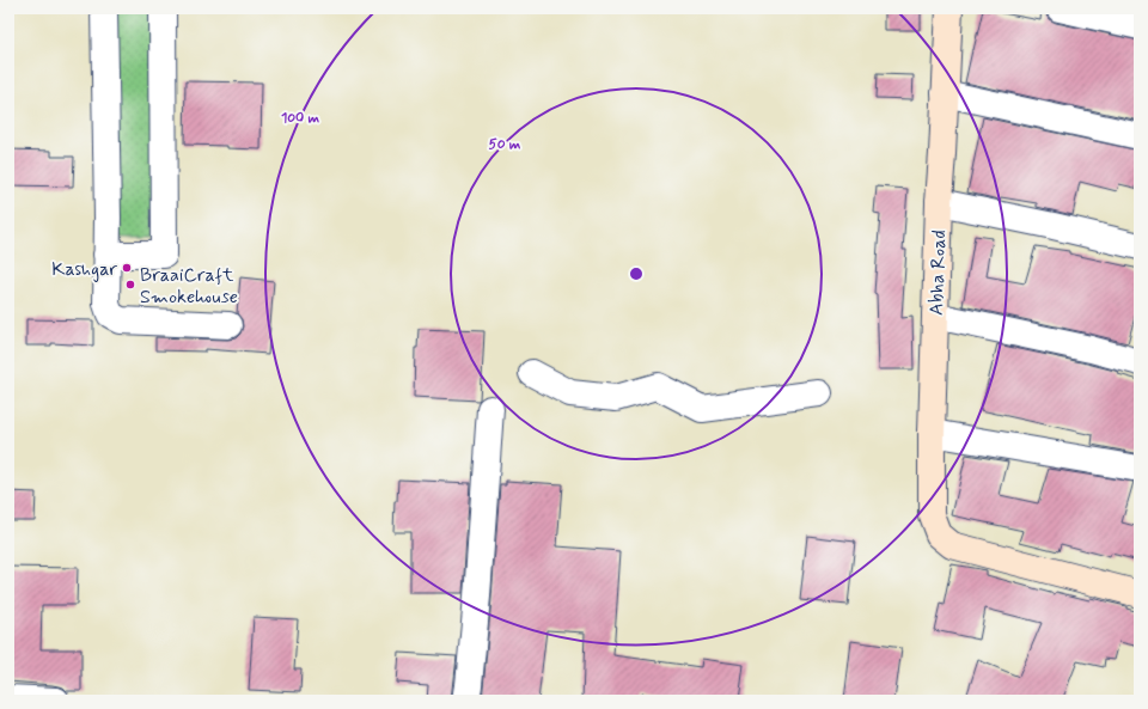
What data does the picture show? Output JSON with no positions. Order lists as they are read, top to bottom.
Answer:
{
  "streets": {
    "street": ["Abha Road"]
  },
  "places": ["Kashgar", "BraaiCraft Smokehouse"],
  "rings": ["100 m", "50 m"]
}
